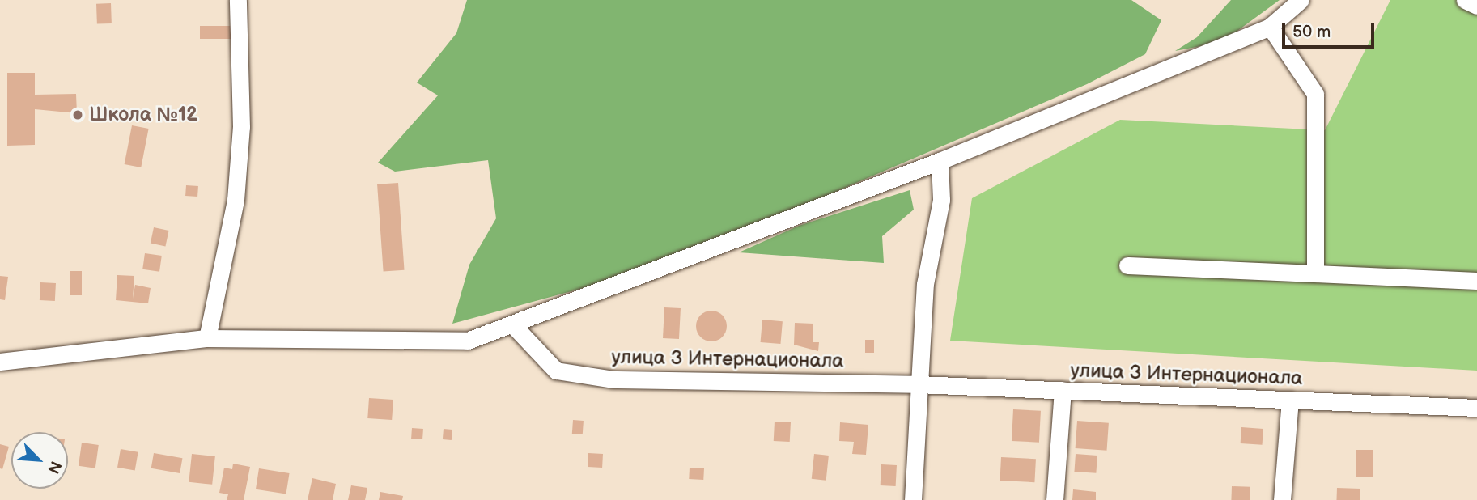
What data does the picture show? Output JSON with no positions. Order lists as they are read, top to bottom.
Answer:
{
  "streets": {
    "street": ["улица 3 Интернационала"]
  },
  "places": ["Школа №12"],
  "scale_bar": "50 m",
  "north": "bottom right"
}
